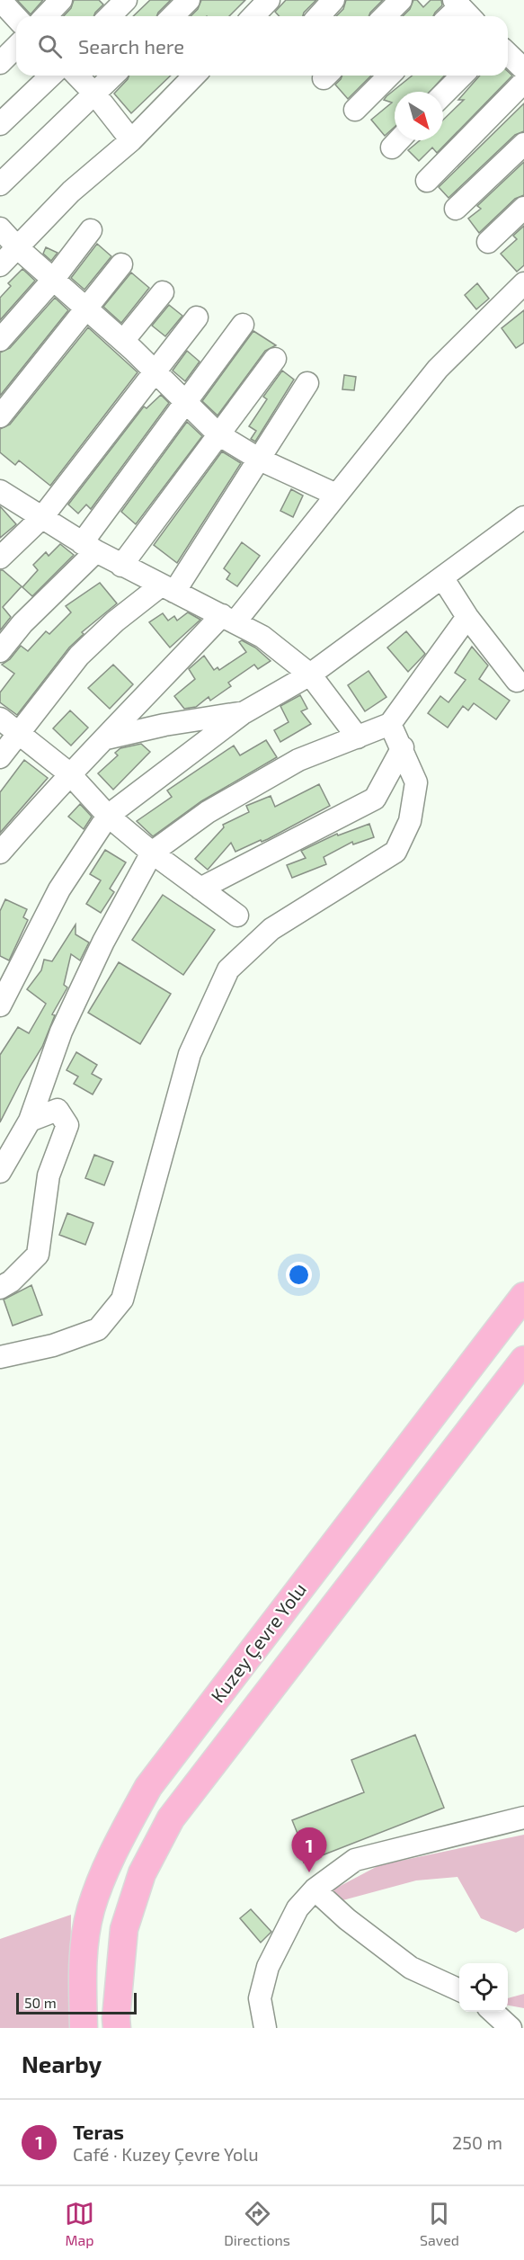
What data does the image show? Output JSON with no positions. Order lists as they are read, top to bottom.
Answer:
{
  "streets": {
    "main road": ["Kuzey Çevre Yolu"]
  },
  "scale_bar": "50 m",
  "north": "bottom right",
  "page": {
    "search": "Search here",
    "pins": "1",
    "scale": "50 m",
    "heading": "Nearby",
    "list": [
      {
        "mark": "1",
        "name": "Teras",
        "note": "Café · Kuzey Çevre Yolu",
        "value": "250 m"
      }
    ],
    "nav": ["Map", "Directions", "Saved"]
  }
}
